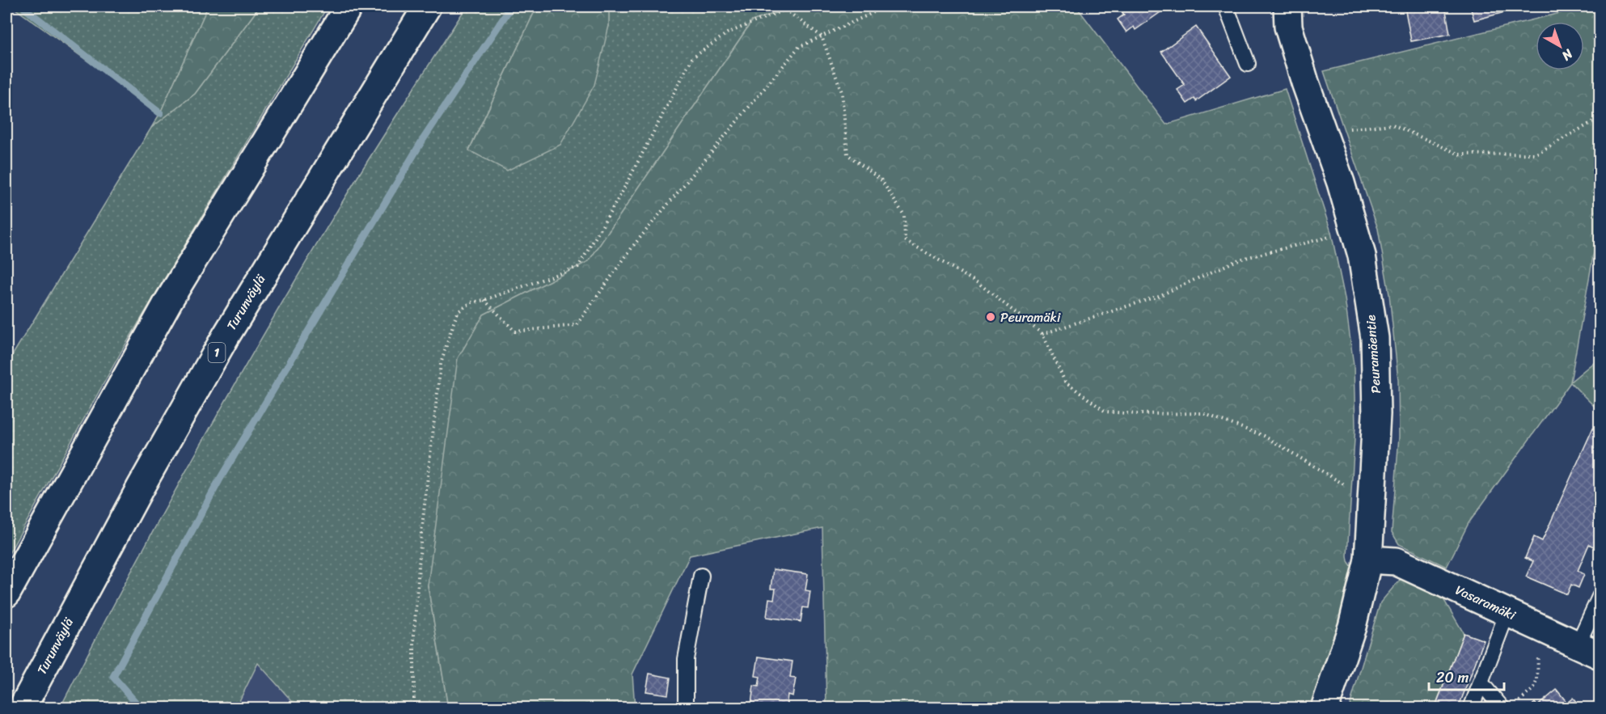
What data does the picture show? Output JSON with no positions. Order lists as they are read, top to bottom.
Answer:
{
  "streets": {
    "main road": [
      "Turunväylä",
      "1",
      "Peuramäentie",
      "Vasaramäki"
    ]
  },
  "crossings": [
    ["Peuramäentie", "Vasaramäki"]
  ],
  "places": ["Peuramäki"],
  "scale_bar": "20 m",
  "north": "bottom right"
}
